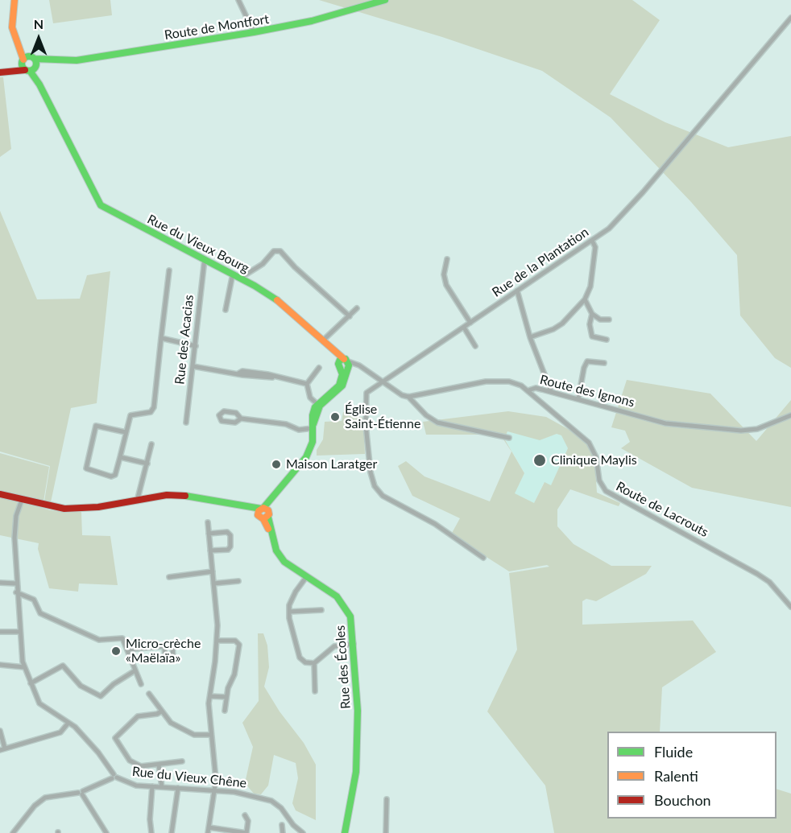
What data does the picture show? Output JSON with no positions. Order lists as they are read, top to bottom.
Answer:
{
  "streets": {
    "street": [
      "Route de Montfort",
      "Rue du Vieux Bourg",
      "Rue de la Plantation",
      "Rue des Acacias",
      "Route des Ignons",
      "Route de Lacrouts",
      "Rue des Écoles",
      "Rue du Vieux Chêne"
    ]
  },
  "crossings": [
    ["Route de Montfort", "Rue du Vieux Bourg"],
    ["Rue du Vieux Bourg", "Rue des Acacias"],
    ["Route des Ignons", "Route de Lacrouts"]
  ],
  "places": [
    "Église Saint-Étienne",
    "Clinique Maylis",
    "Maison Laratger",
    "Micro-crèche «Maëlaïa»"
  ],
  "legend": ["Fluide", "Ralenti", "Bouchon"],
  "north": "top"
}
